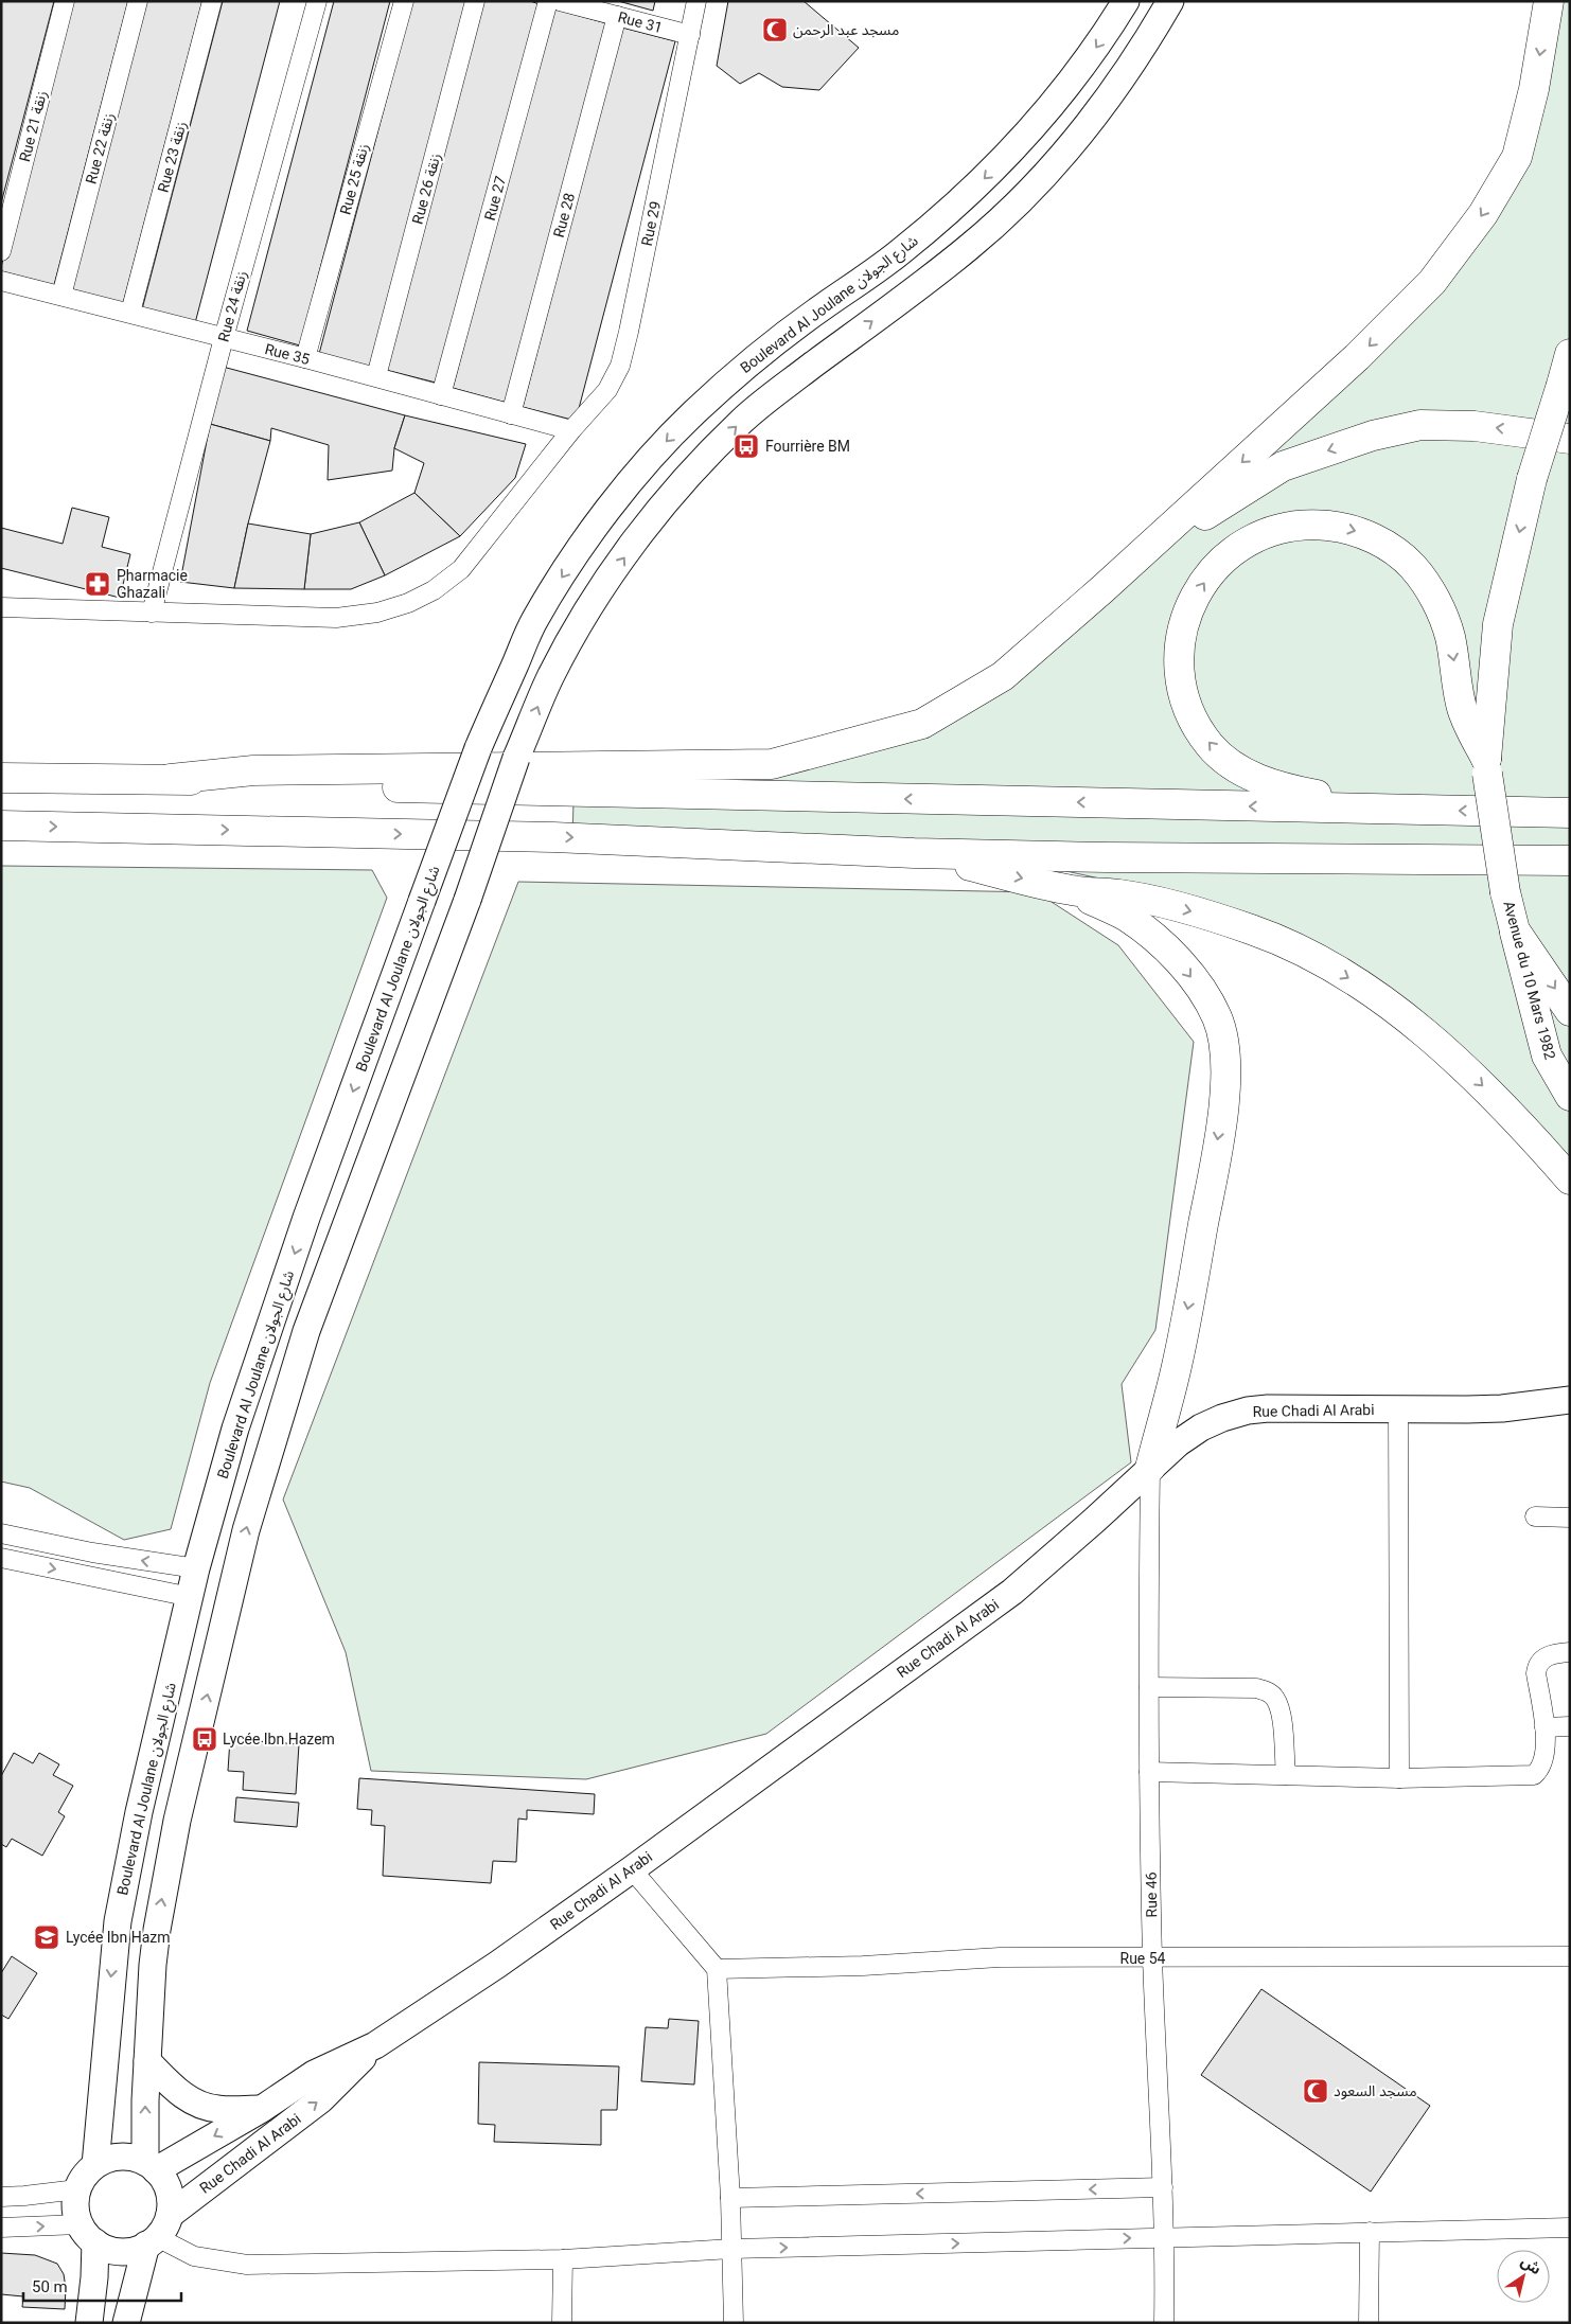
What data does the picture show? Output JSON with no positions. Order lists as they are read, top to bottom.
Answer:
{
  "streets": {
    "main road": ["Boulevard Al Joulane شارع الجولان", "Avenue du 10 Mars 1982", "Rue Chadi Al Arabi"],
    "street": [
      "Rue 31",
      "Rue 21 زنقة",
      "Rue 22 زنقة",
      "Rue 23 زنقة",
      "Rue 25 زنقة",
      "Rue 26 زنقة",
      "Rue 27",
      "Rue 28",
      "Rue 29",
      "Rue 24 زنقة",
      "Rue 35",
      "Rue 46",
      "Rue 54"
    ]
  },
  "crossings": [
    ["Rue 31", "Rue 28"],
    ["Rue 31", "Rue 29"],
    ["Rue 22 زنقة", "Rue 35"],
    ["Rue 23 زنقة", "Rue 35"],
    ["Rue 25 زنقة", "Rue 35"],
    ["Rue 26 زنقة", "Rue 35"],
    ["Rue 27", "Rue 35"],
    ["Rue 28", "Rue 35"],
    ["Rue 29", "Rue 24 زنقة"],
    ["Rue 29", "Rue 35"],
    ["Boulevard Al Joulane شارع الجولان", "Rue Chadi Al Arabi"],
    ["Rue 24 زنقة", "Rue 35"],
    ["Rue Chadi Al Arabi", "Rue 46"],
    ["Rue 46", "Rue 54"]
  ],
  "places": {
    "mosque": ["مسجد عبد الرحمن", "مسجد السعود"],
    "bus stop": ["Fourrière BM", "Lycée Ibn Hazem"],
    "pharmacy": ["Pharmacie Ghazali"],
    "school or university": ["Lycée Ibn Hazm"]
  },
  "scale_bar": "50 m",
  "north": "top right"
}
